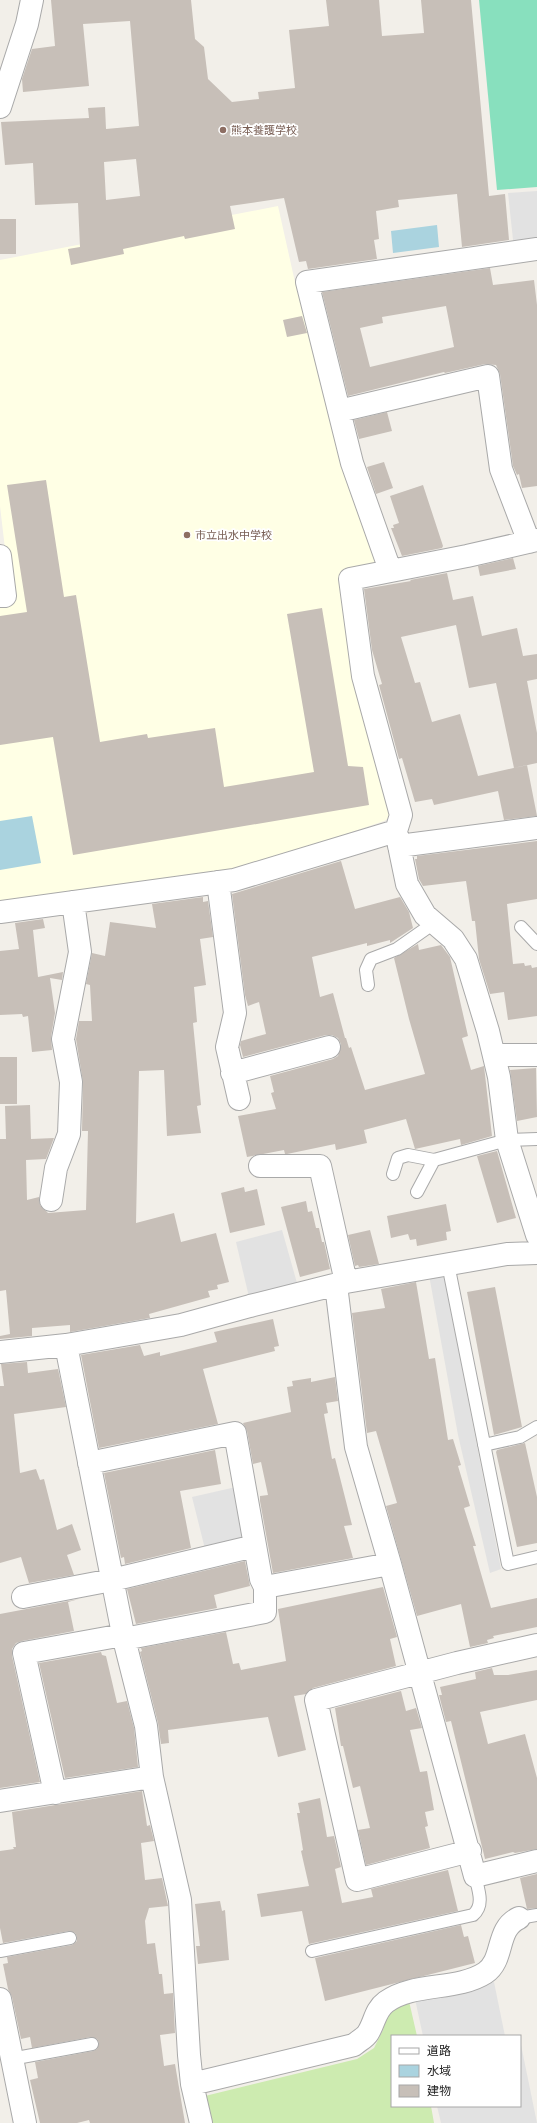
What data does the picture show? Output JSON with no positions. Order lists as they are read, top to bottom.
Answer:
{
  "places": ["熊本養護学校", "市立出水中学校"],
  "legend": ["道路", "水域", "建物"]
}
